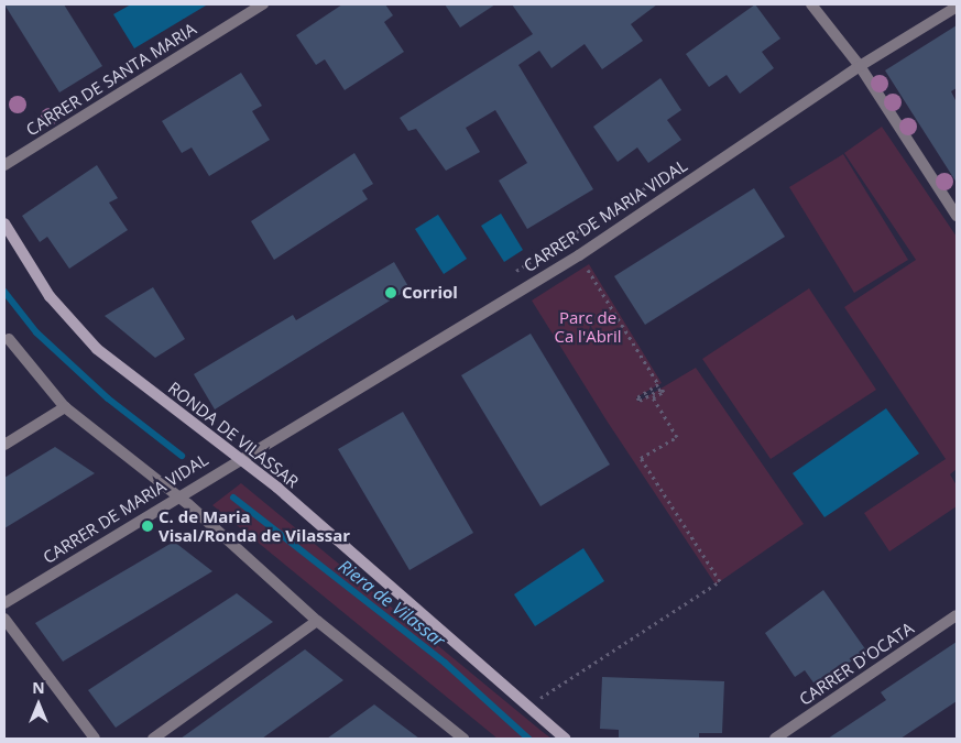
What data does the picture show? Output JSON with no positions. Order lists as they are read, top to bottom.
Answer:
{
  "streets": {
    "street": [
      "CARRER DE SANTA MARIA",
      "CARRER DE MARIA VIDAL",
      "RONDA DE VILASSAR",
      "CARRER D'OCATA"
    ]
  },
  "crossings": [
    ["CARRER DE MARIA VIDAL", "RONDA DE VILASSAR"]
  ],
  "water": ["Riera de Vilassar"],
  "parks": ["Parc de Ca l'Abril"],
  "places": ["Corriol", "C. de Maria Visal/Ronda de Vilassar"],
  "north": "top"
}
